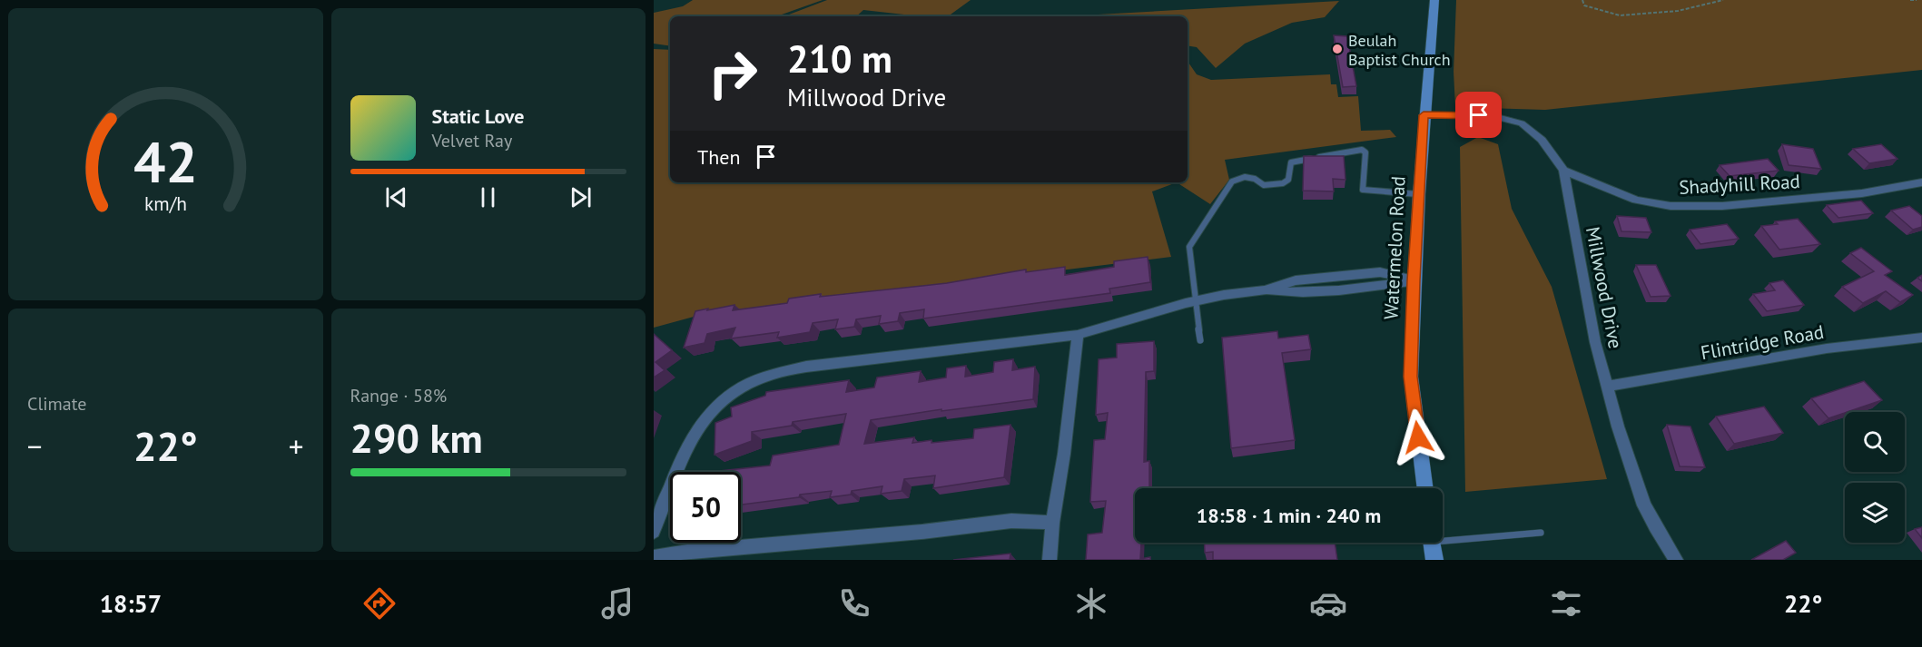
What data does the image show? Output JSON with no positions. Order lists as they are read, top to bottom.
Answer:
{
  "streets": {
    "main road": ["Watermelon Road"],
    "street": ["Shadyhill Road", "Millwood Drive", "Flintridge Road"]
  },
  "crossings": [
    ["Shadyhill Road", "Millwood Drive"],
    ["Watermelon Road", "Millwood Drive"],
    ["Millwood Drive", "Flintridge Road"]
  ],
  "places": ["Beulah Baptist Church"],
  "page": {
    "turn": ["210 m", "Millwood Drive"],
    "song": ["Static Love", "Velvet Ray"],
    "then": "Then",
    "tile": [
      "Climate",
      ["Range · 58%", "290 km"]
    ],
    "heat": ["−", "22°", "+"],
    "limit": "50",
    "trip": "18:58 · 1 min · 240 m",
    "tabs": ["18:57", "22°"],
    "gauge": ["42", "km/h"]
  }
}
